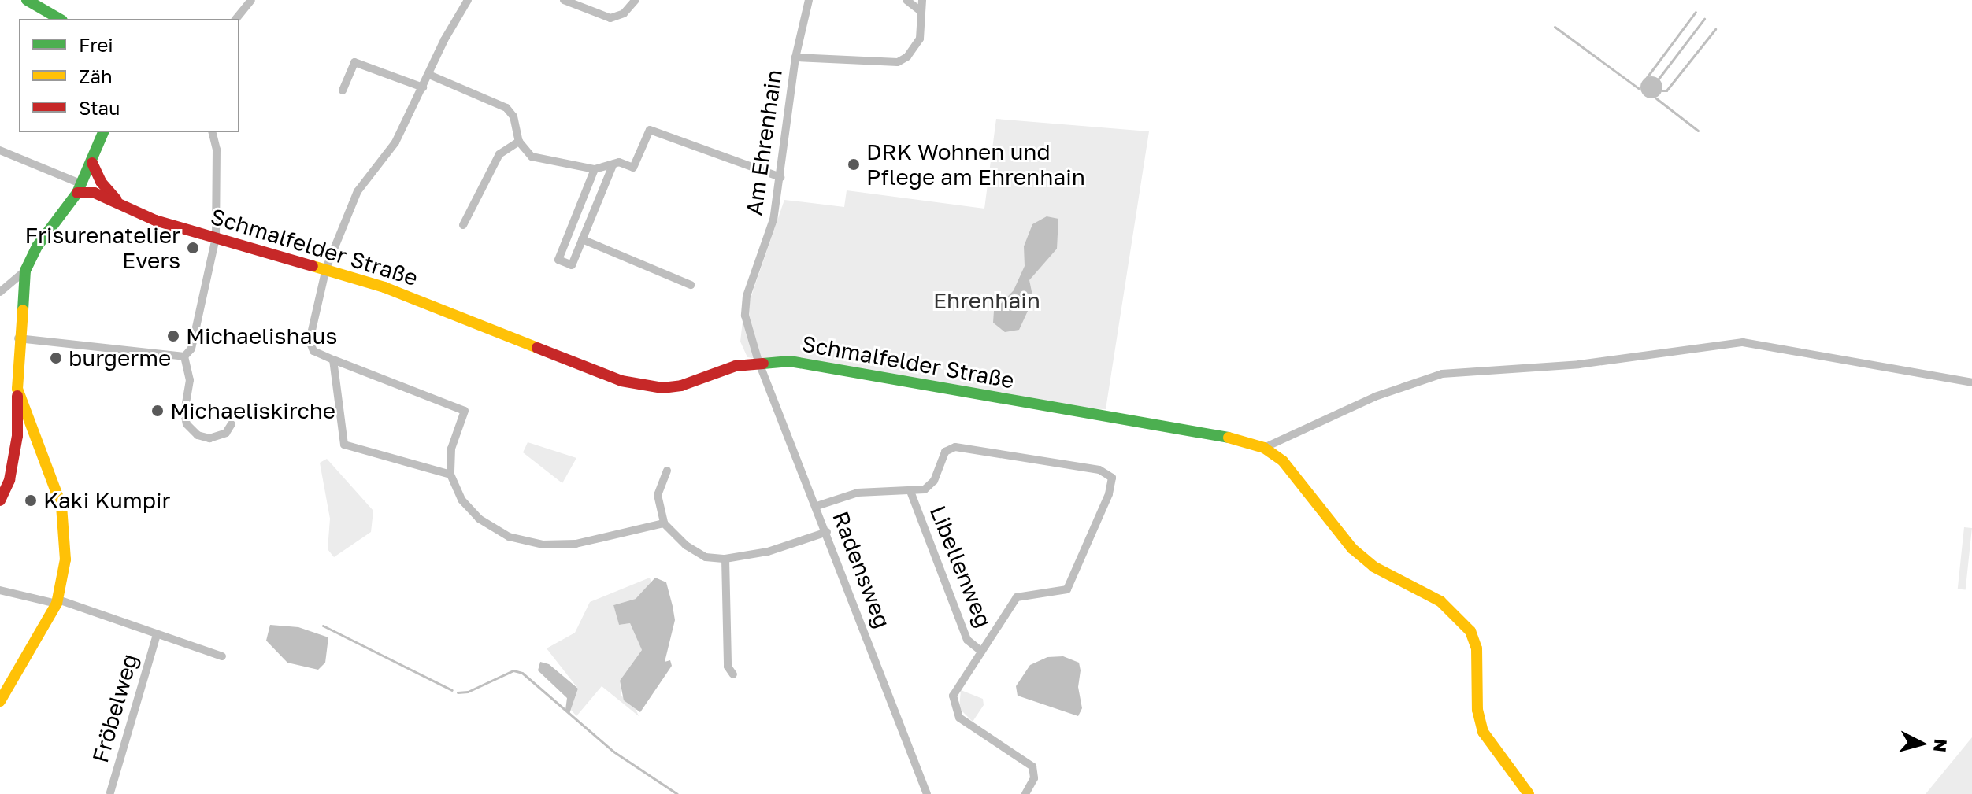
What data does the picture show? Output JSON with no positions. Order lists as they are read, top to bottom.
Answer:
{
  "streets": {
    "main road": ["Schmalfelder Straße"],
    "street": [
      "Am Ehrenhain",
      "Libellenweg",
      "Radensweg",
      "Fröbelweg"
    ]
  },
  "crossings": [
    ["Am Ehrenhain", "Schmalfelder Straße"],
    ["Am Ehrenhain", "Radensweg"],
    ["Schmalfelder Straße", "Radensweg"]
  ],
  "parks": ["Ehrenhain"],
  "places": [
    "DRK Wohnen und Pflege am Ehrenhain",
    "Frisurenatelier Evers",
    "Michaelishaus",
    "burgerme",
    "Michaeliskirche",
    "Kaki Kumpir"
  ],
  "legend": ["Frei", "Zäh", "Stau"],
  "north": "right"
}
